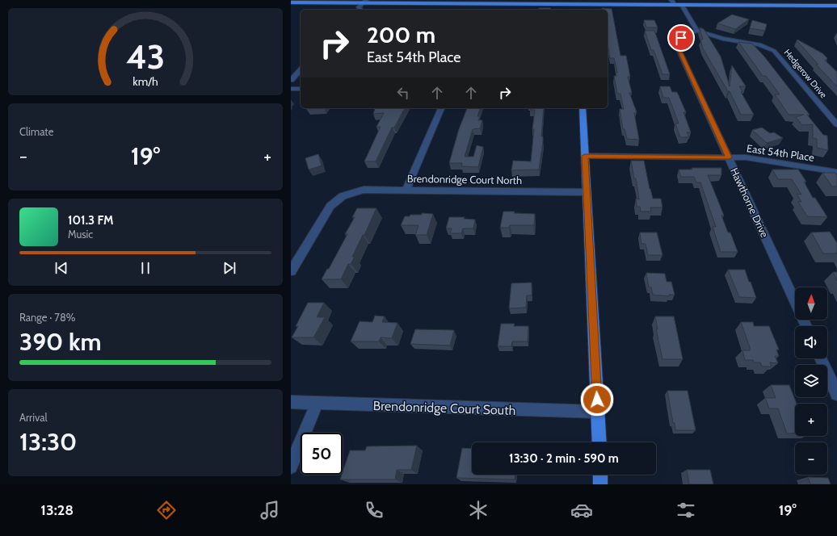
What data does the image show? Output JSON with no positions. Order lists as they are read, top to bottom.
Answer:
{
  "streets": {
    "street": [
      "Hedgerow Drive",
      "East 54th Place",
      "Brendonridge Court North",
      "Hawthorne Drive",
      "Brendonridge Court South"
    ]
  },
  "crossings": [
    ["Hedgerow Drive", "Hawthorne Drive"],
    ["East 54th Place", "Hawthorne Drive"]
  ],
  "north": "top",
  "page": {
    "turn": ["200 m", "East 54th Place"],
    "tile": [
      "Climate",
      ["Range · 78%", "390 km"],
      ["Arrival", "13:30"]
    ],
    "heat": ["−", "19°", "+"],
    "song": ["101.3 FM", "Music"],
    "map_buttons": ["+", "−"],
    "limit": "50",
    "trip": "13:30 · 2 min · 590 m",
    "tabs": ["13:28", "19°"],
    "gauge": ["43", "km/h"]
  }
}
